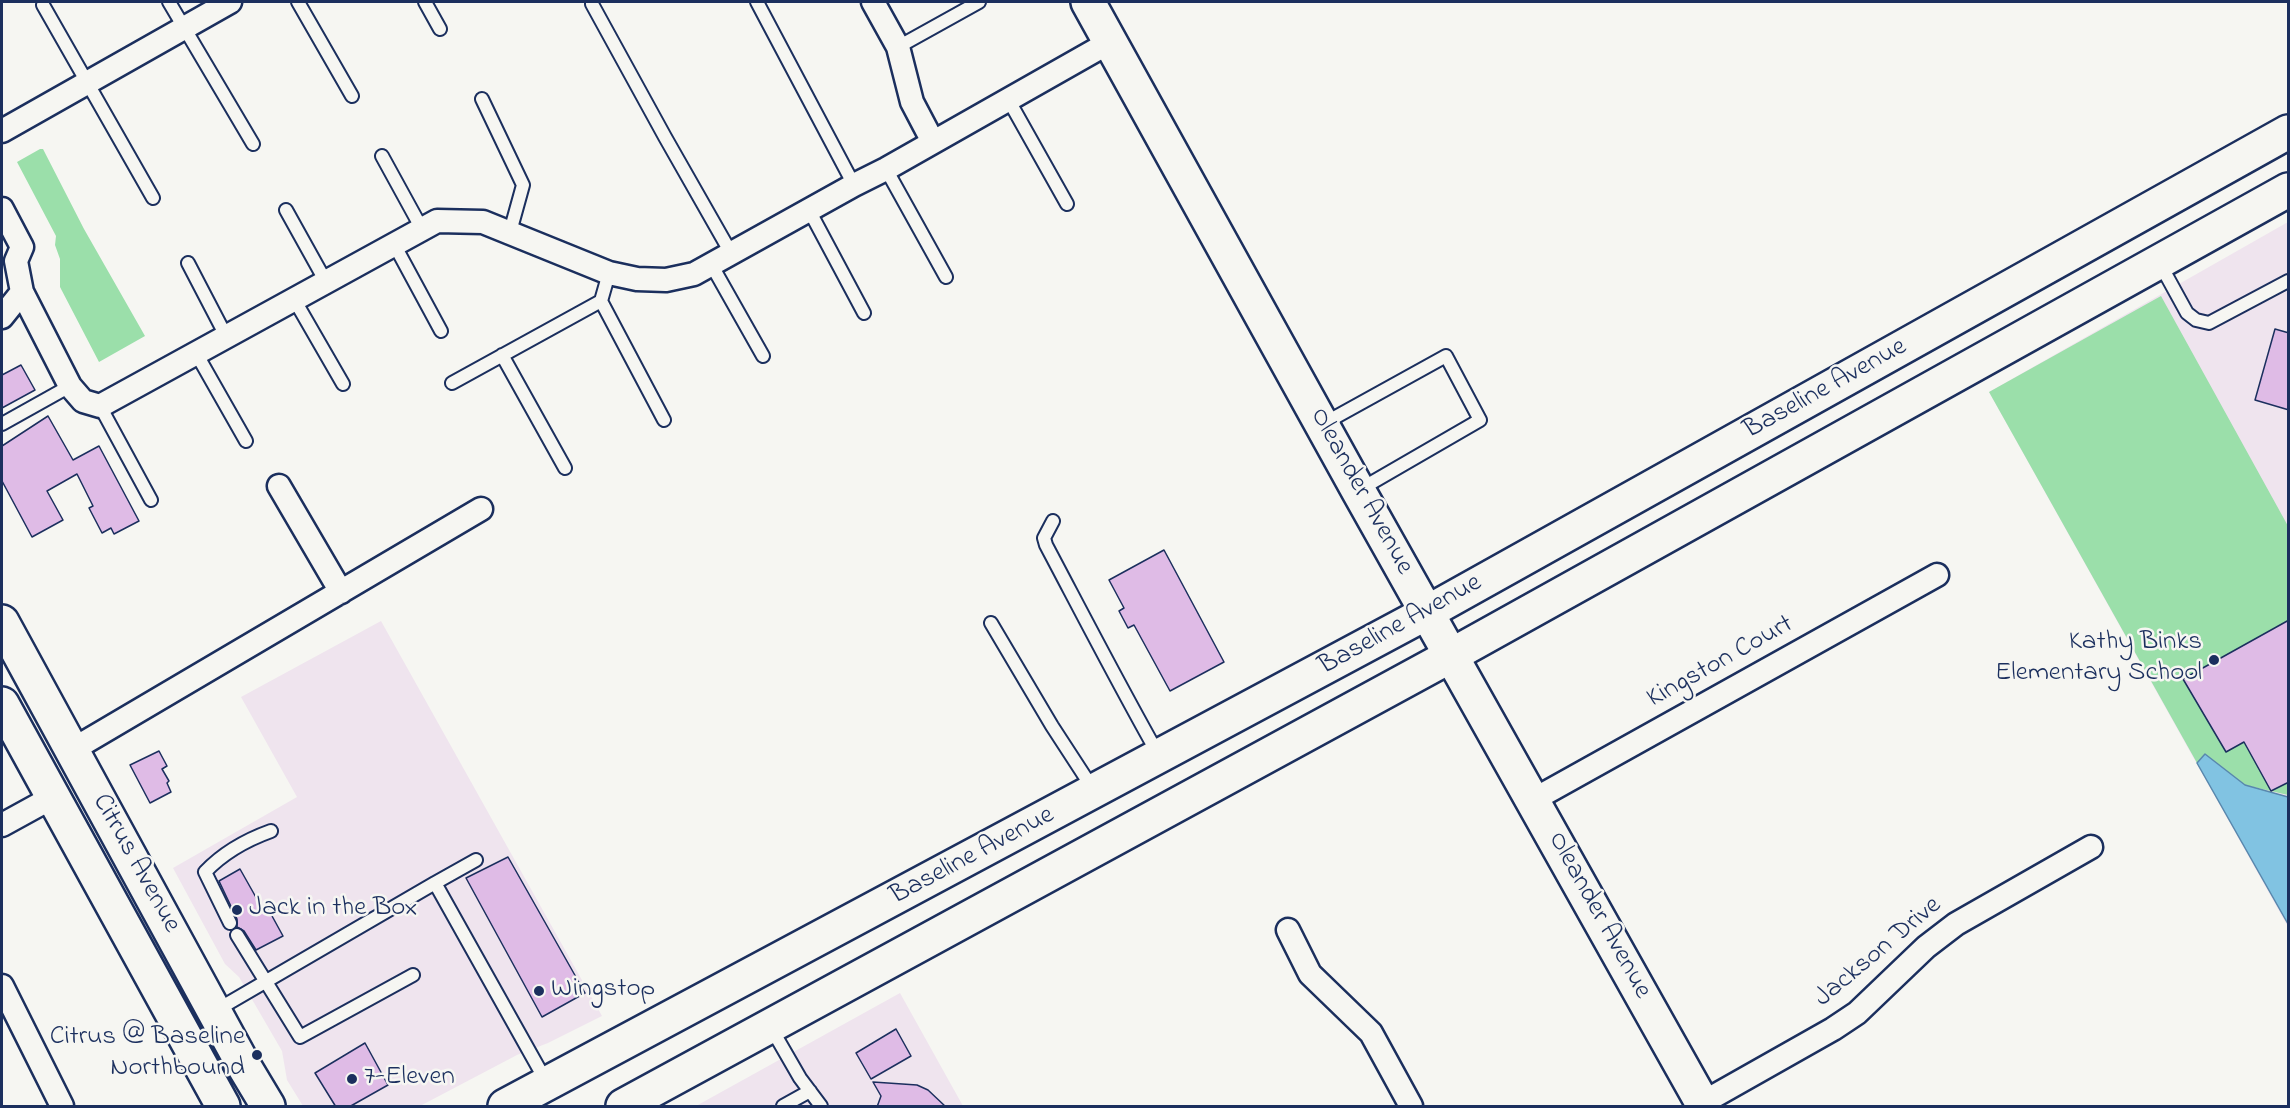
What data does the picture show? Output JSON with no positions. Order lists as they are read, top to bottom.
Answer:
{
  "streets": {
    "main road": ["Baseline Avenue", "Oleander Avenue", "Citrus Avenue"],
    "street": ["Kingston Court", "Jackson Drive"]
  },
  "crossings": [
    ["Baseline Avenue", "Oleander Avenue"],
    ["Oleander Avenue", "Kingston Court"],
    ["Oleander Avenue", "Jackson Drive"]
  ],
  "places": [
    "Kathy Binks Elementary School",
    "Jack in the Box",
    "Wingstop",
    "Citrus @ Baseline Northbound",
    "7-Eleven"
  ]
}
